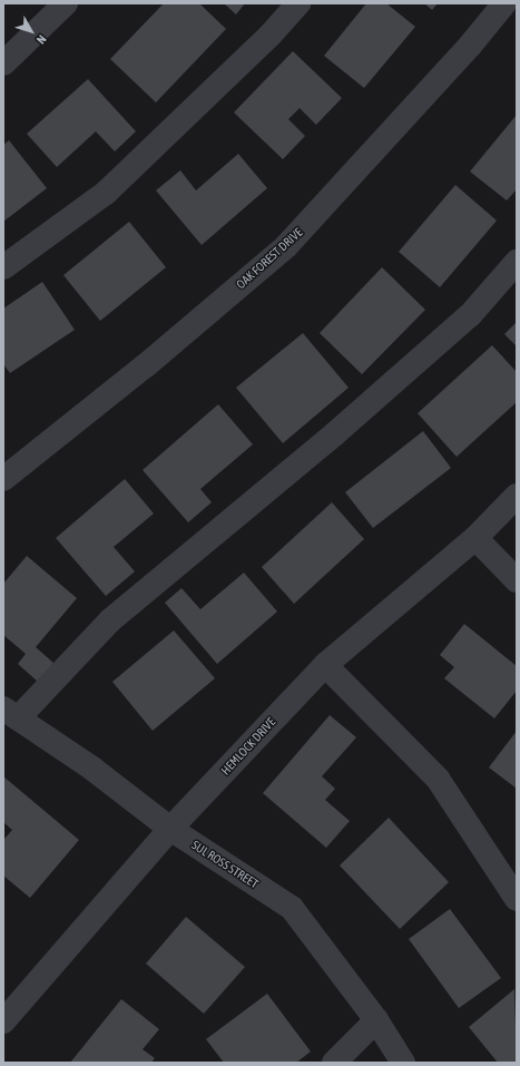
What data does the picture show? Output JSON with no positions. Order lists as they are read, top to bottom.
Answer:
{
  "streets": {
    "street": ["OAK FOREST DRIVE", "HEMLOCK DRIVE", "SUL ROSS STREET"]
  },
  "crossings": [
    ["HEMLOCK DRIVE", "SUL ROSS STREET"]
  ],
  "north": "bottom right"
}
